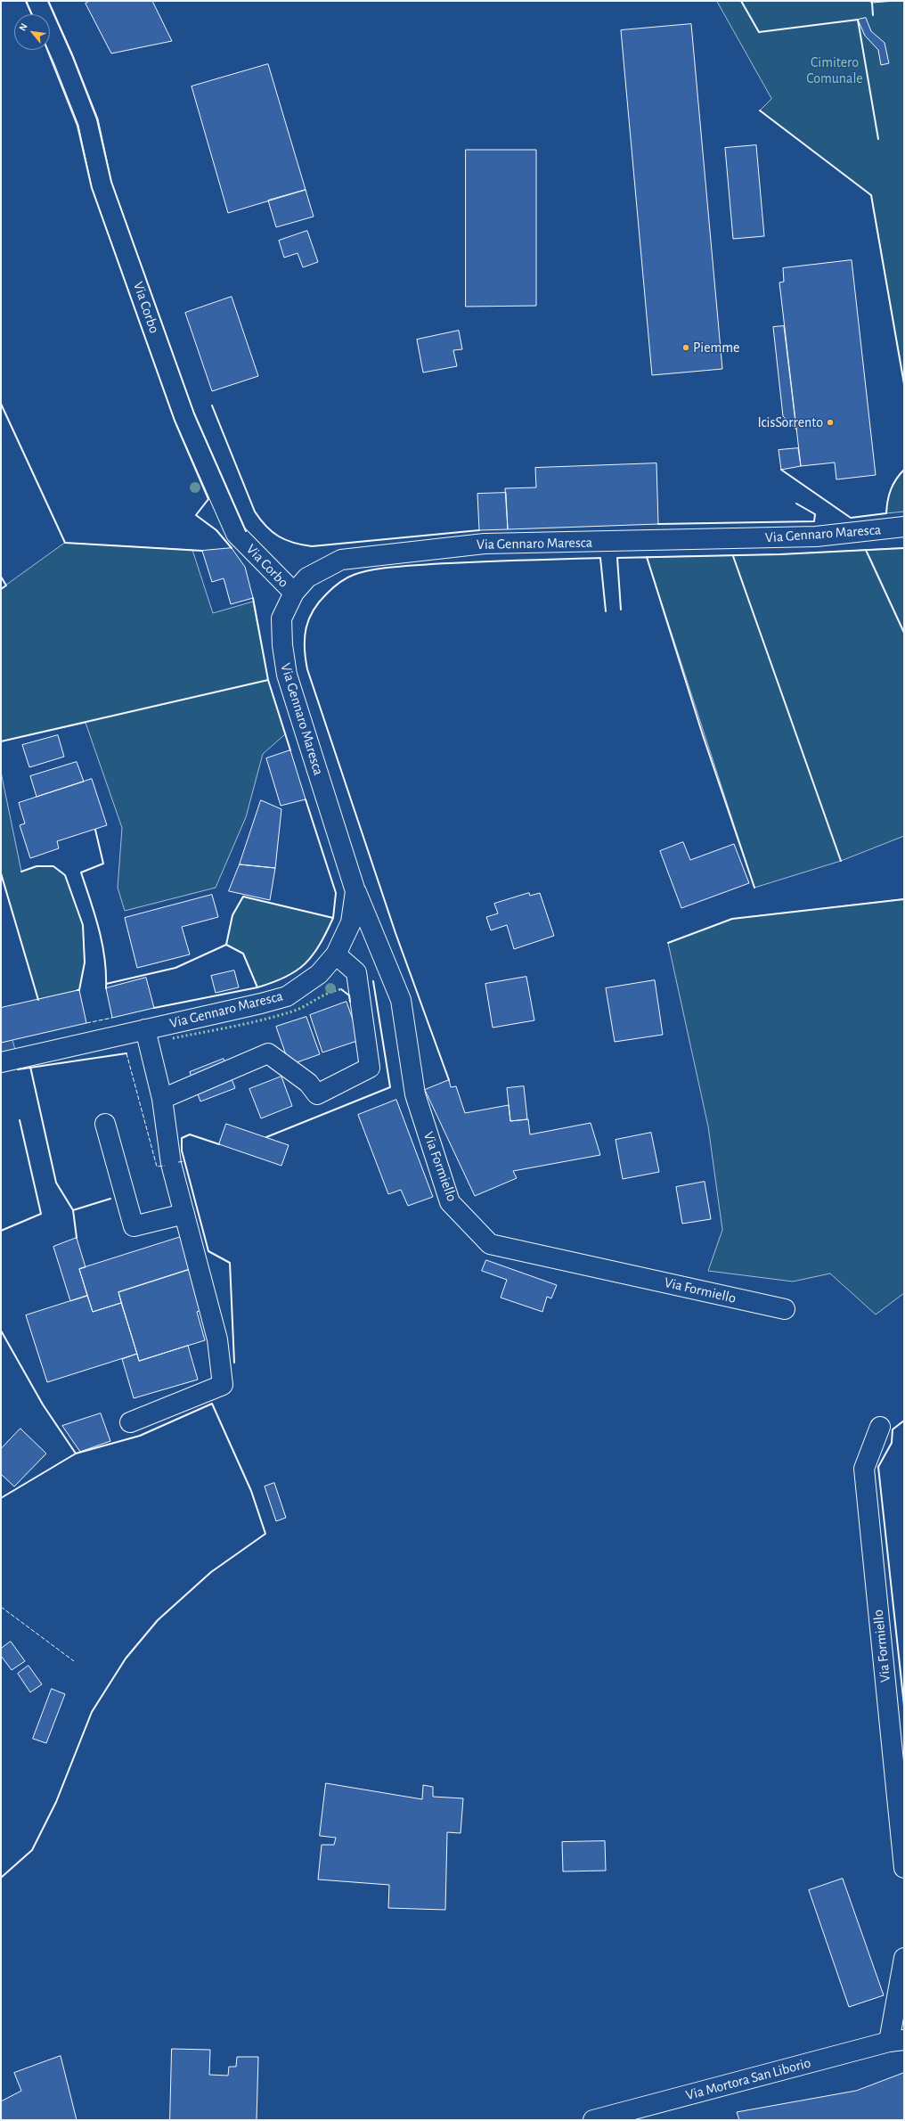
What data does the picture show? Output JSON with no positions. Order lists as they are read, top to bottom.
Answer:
{
  "streets": {
    "street": [
      "Via Corbo",
      "Via Gennaro Maresca",
      "Via Formiello",
      "Via Mortora San Liborio"
    ]
  },
  "crossings": [
    ["Via Corbo", "Via Gennaro Maresca"],
    ["Via Gennaro Maresca", "Via Formiello"]
  ],
  "parks": ["Cimitero Comunale"],
  "places": ["Piemme", "IcisSorrento"],
  "north": "top left"
}
